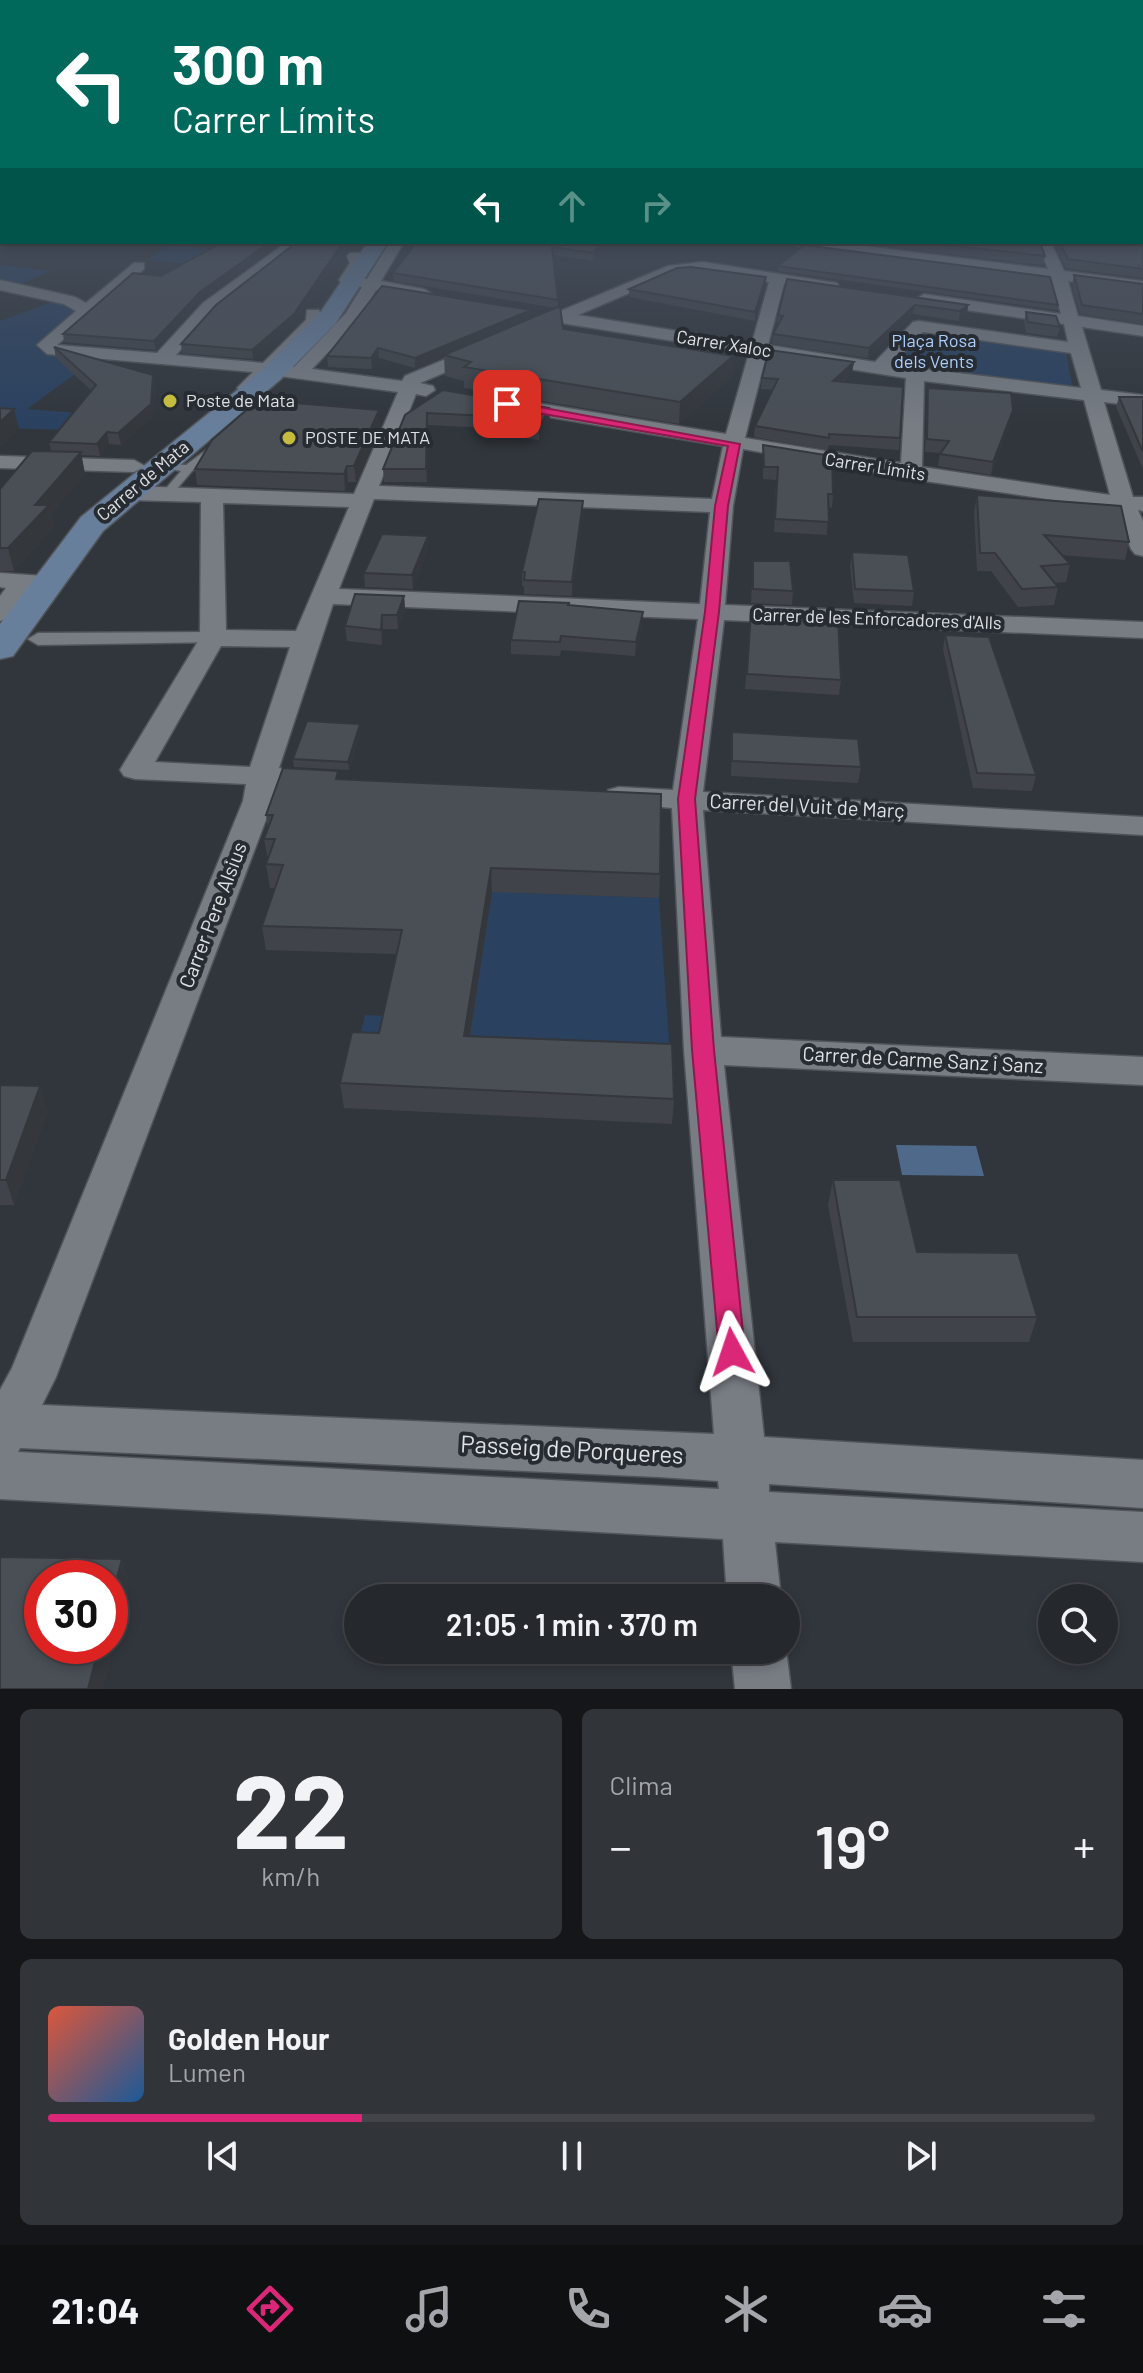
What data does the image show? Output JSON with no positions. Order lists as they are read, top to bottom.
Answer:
{
  "streets": {
    "main road": ["Carrer de Mata"],
    "street": [
      "Carrer Xaloc",
      "Carrer Límits",
      "Carrer de les Enforcadores d'Alls",
      "Carrer del Vuit de Març",
      "Carrer Pere Alsius",
      "Carrer de Carme Sanz i Sanz",
      "Passeig de Porqueres"
    ]
  },
  "crossings": [
    ["Carrer de les Enforcadores d'Alls", "Carrer Pere Alsius"],
    ["Carrer Pere Alsius", "Passeig de Porqueres"]
  ],
  "parks": ["Plaça Rosa dels Vents"],
  "places": ["Poste de Mata", "POSTE DE MATA"],
  "page": {
    "turn": ["300 m", "Carrer Límits"],
    "limit": "30",
    "trip": "21:05 · 1 min · 370 m",
    "tile": [
      ["22", "km/h"],
      "Clima"
    ],
    "heat": ["−", "19°", "+"],
    "song": ["Golden Hour", "Lumen"],
    "tabs": "21:04"
  }
}
